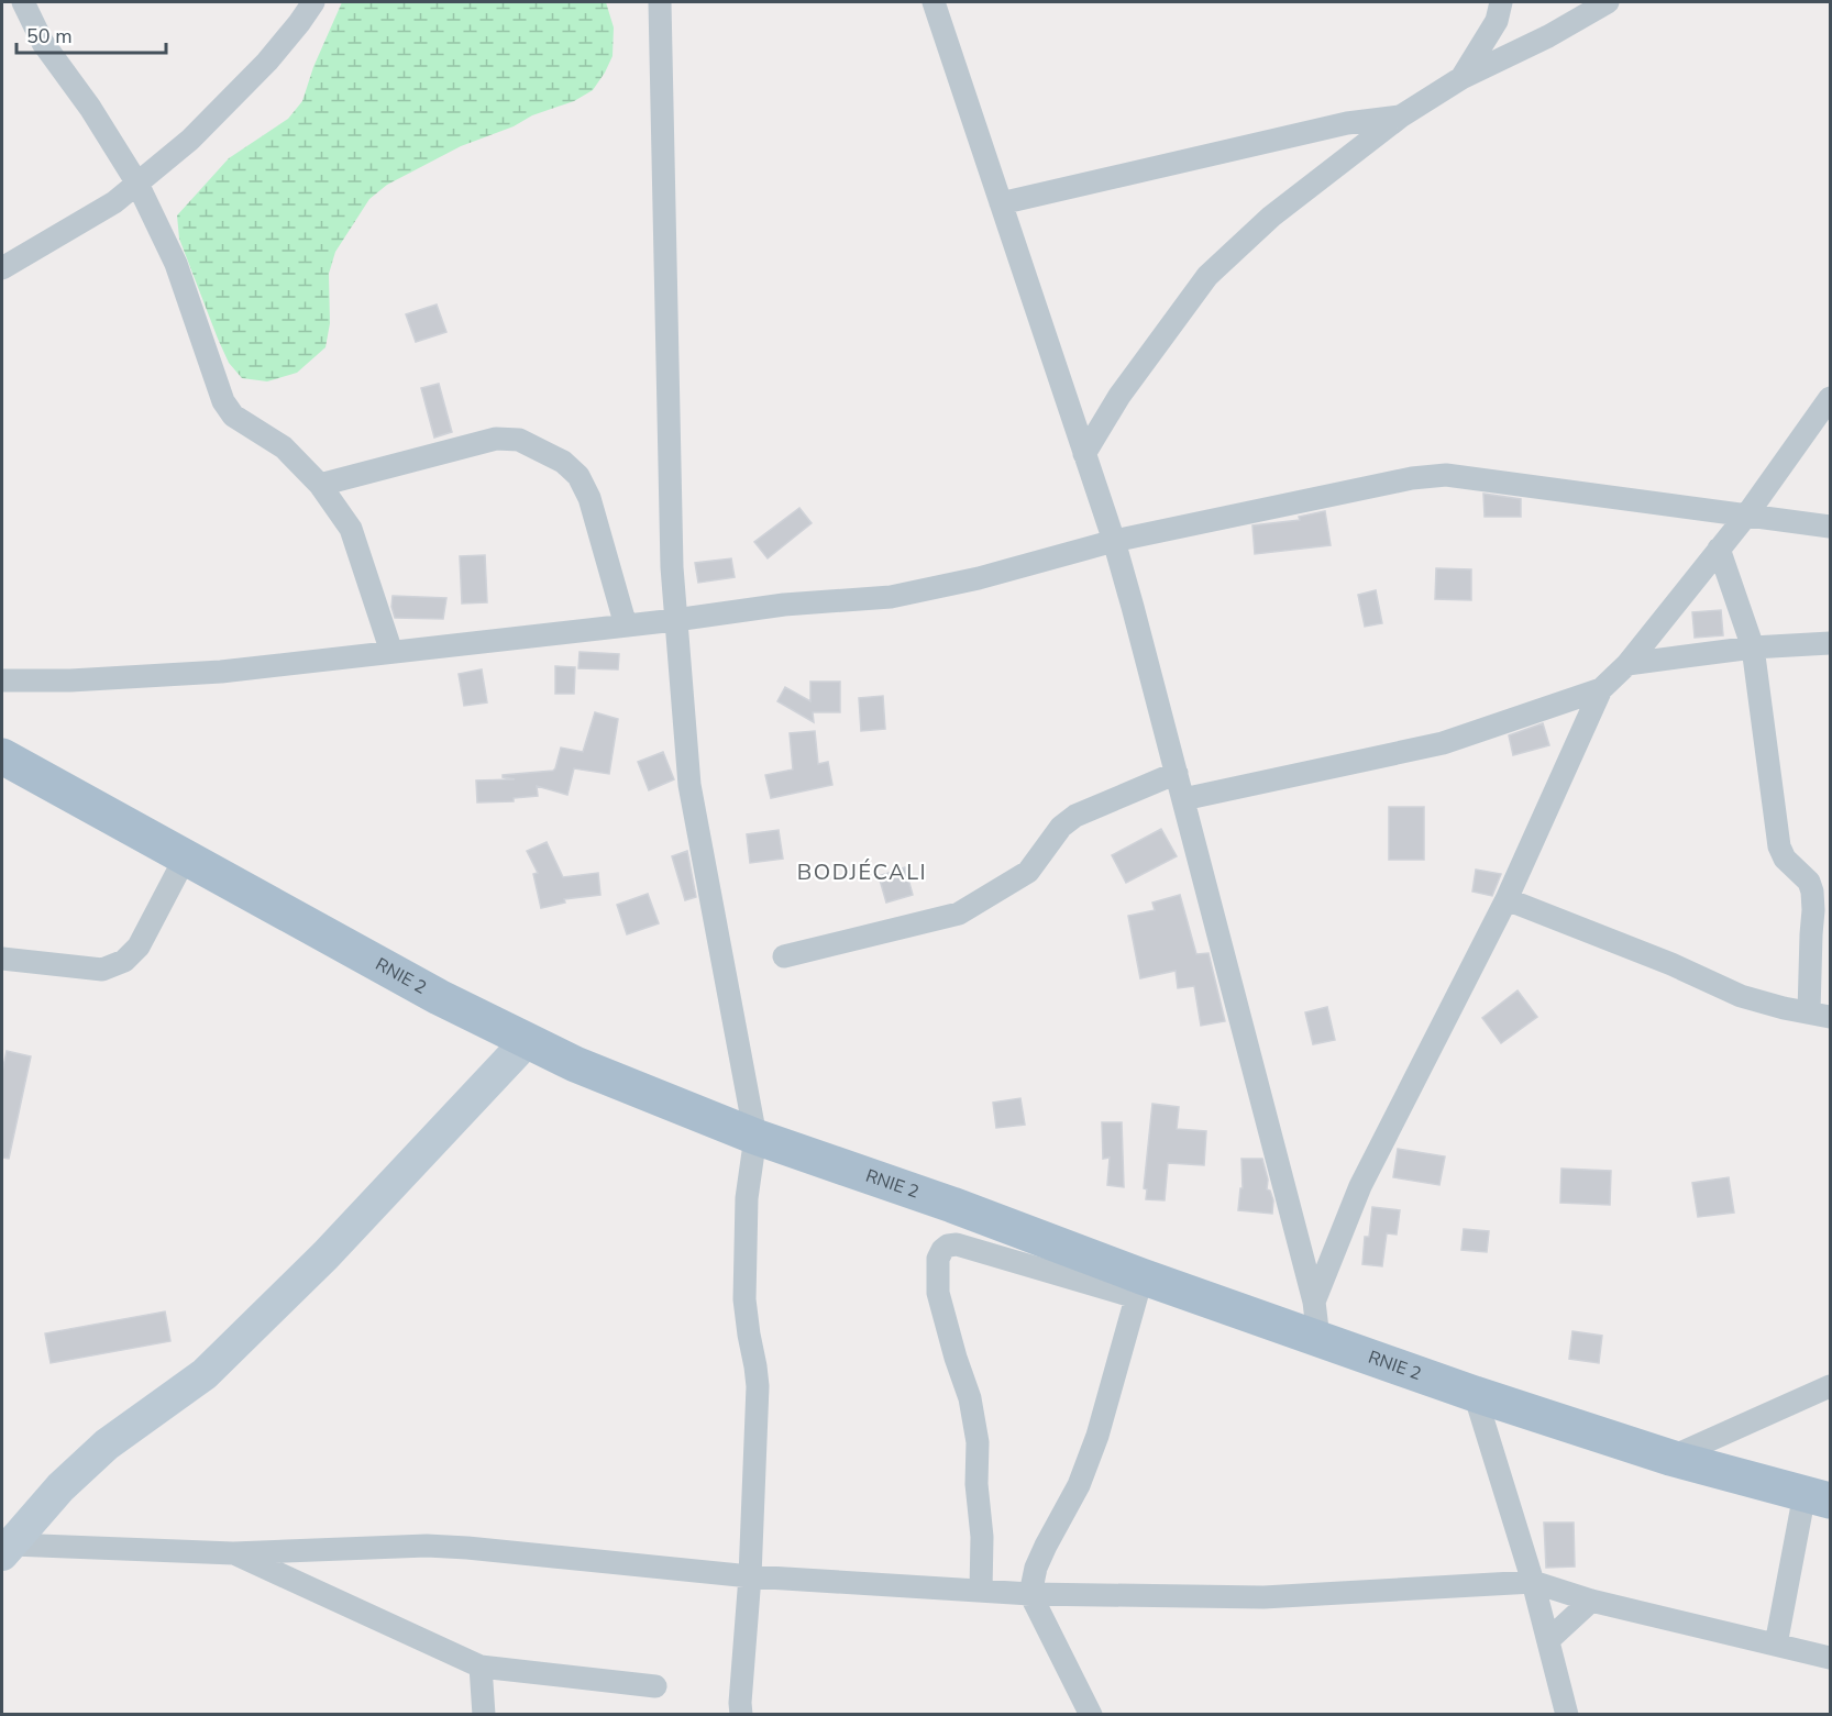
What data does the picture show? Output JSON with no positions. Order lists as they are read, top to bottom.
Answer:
{
  "streets": {
    "main road": ["RNIE 2"]
  },
  "districts": ["BODJÉCALI"],
  "scale_bar": "50 m"
}
